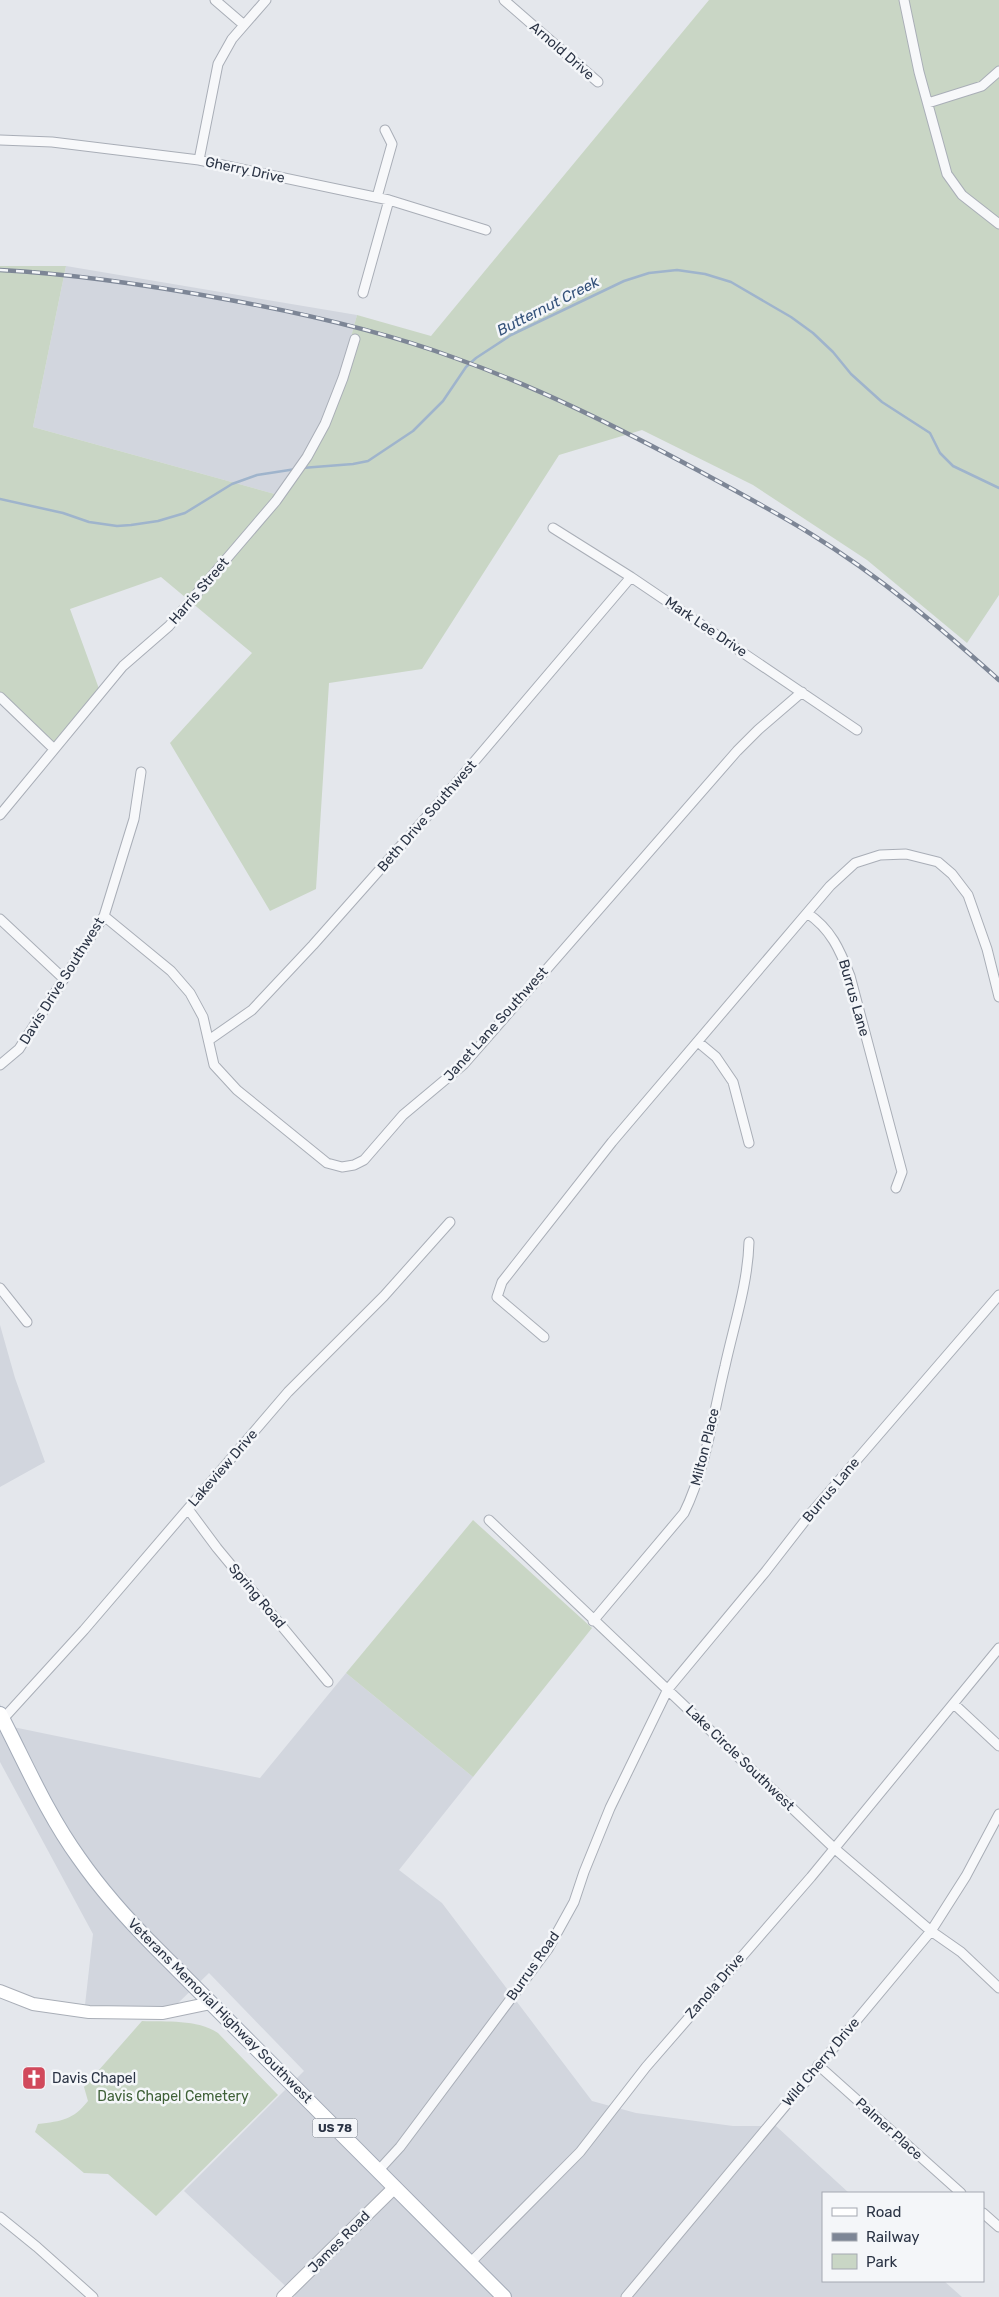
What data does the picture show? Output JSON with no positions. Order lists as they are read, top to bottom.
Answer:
{
  "streets": {
    "main road": ["Veterans Memorial Highway Southwest", "US 78"],
    "street": [
      "Arnold Drive",
      "Gherry Drive",
      "Harris Street",
      "Mark Lee Drive",
      "Beth Drive Southwest",
      "Davis Drive Southwest",
      "Burrus Lane",
      "Janet Lane Southwest",
      "Milton Place",
      "Lakeview Drive",
      "Spring Road",
      "Lake Circle Southwest",
      "Burrus Road",
      "Zanola Drive",
      "Wild Cherry Drive",
      "Palmer Place",
      "James Road"
    ]
  },
  "crossings": [
    ["Mark Lee Drive", "Beth Drive Southwest"],
    ["Mark Lee Drive", "Janet Lane Southwest"],
    ["Beth Drive Southwest", "Janet Lane Southwest"],
    ["Davis Drive Southwest", "Janet Lane Southwest"],
    ["Burrus Lane", "Lake Circle Southwest"],
    ["Burrus Lane", "Burrus Road"],
    ["Milton Place", "Lake Circle Southwest"],
    ["Lakeview Drive", "Spring Road"],
    ["Lakeview Drive", "Veterans Memorial Highway Southwest"],
    ["Lake Circle Southwest", "Zanola Drive"],
    ["Lake Circle Southwest", "Wild Cherry Drive"],
    ["Burrus Road", "Veterans Memorial Highway Southwest"],
    ["Zanola Drive", "Veterans Memorial Highway Southwest"],
    ["Veterans Memorial Highway Southwest", "James Road"],
    ["Wild Cherry Drive", "Palmer Place"]
  ],
  "water": ["Butternut Creek"],
  "parks": ["Davis Chapel Cemetery"],
  "places": {
    "church": ["Davis Chapel"]
  },
  "legend": ["Road", "Railway", "Park"]
}
